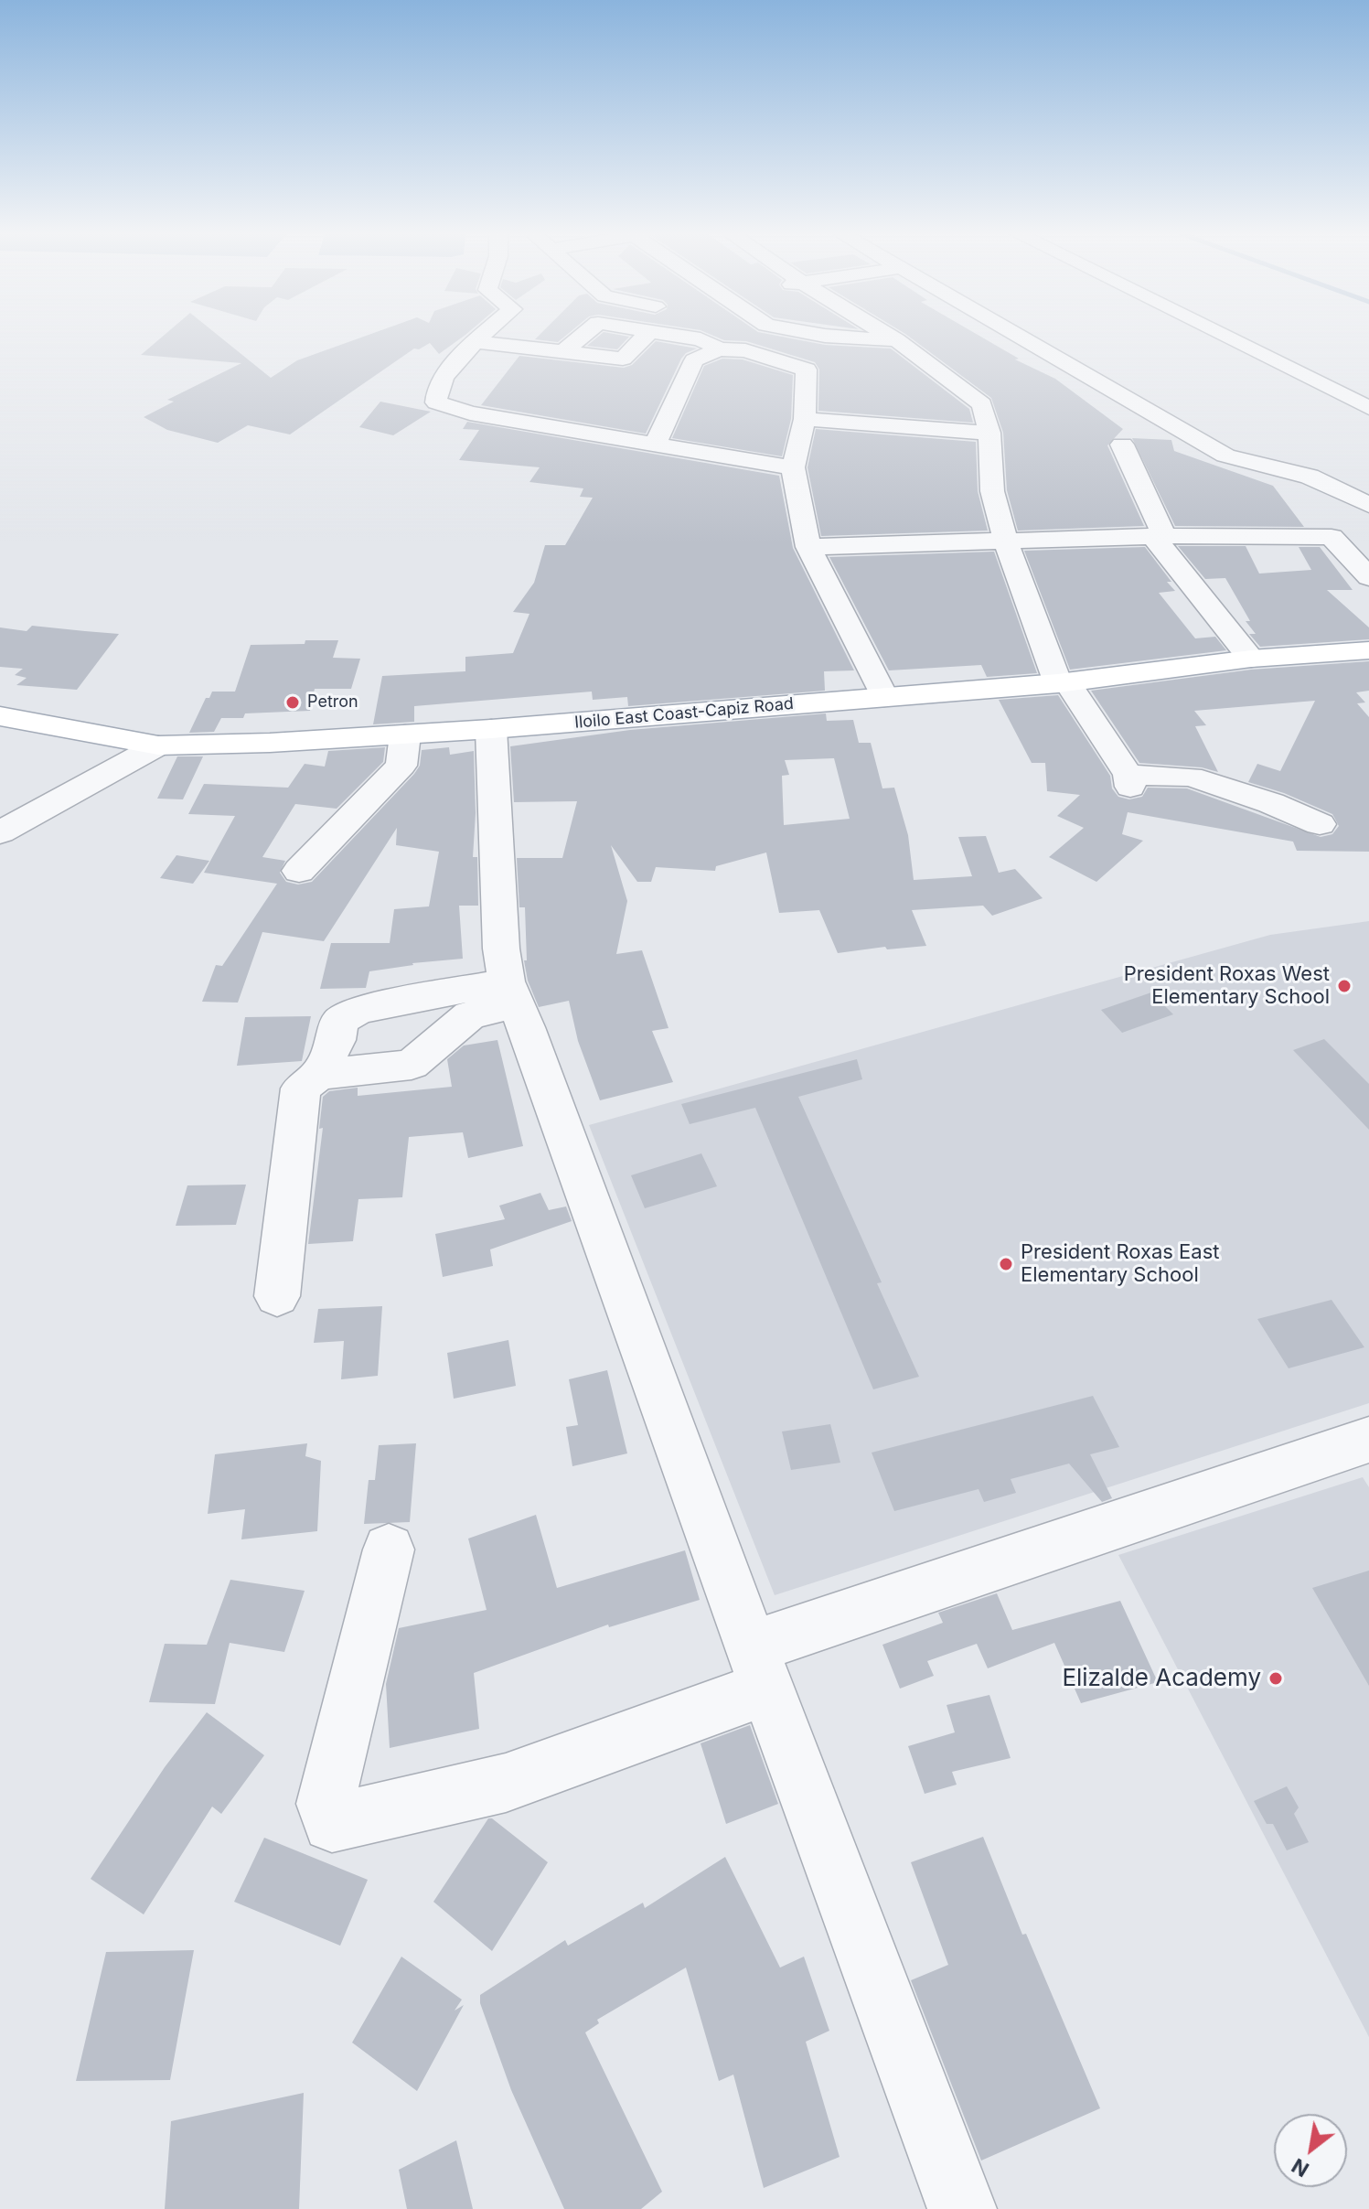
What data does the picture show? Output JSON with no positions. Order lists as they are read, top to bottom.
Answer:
{
  "streets": {
    "main road": ["Iloilo East Coast-Capiz Road"]
  },
  "places": [
    "Petron",
    "President Roxas West Elementary School",
    "President Roxas East Elementary School",
    "Elizalde Academy"
  ],
  "north": "bottom left"
}
